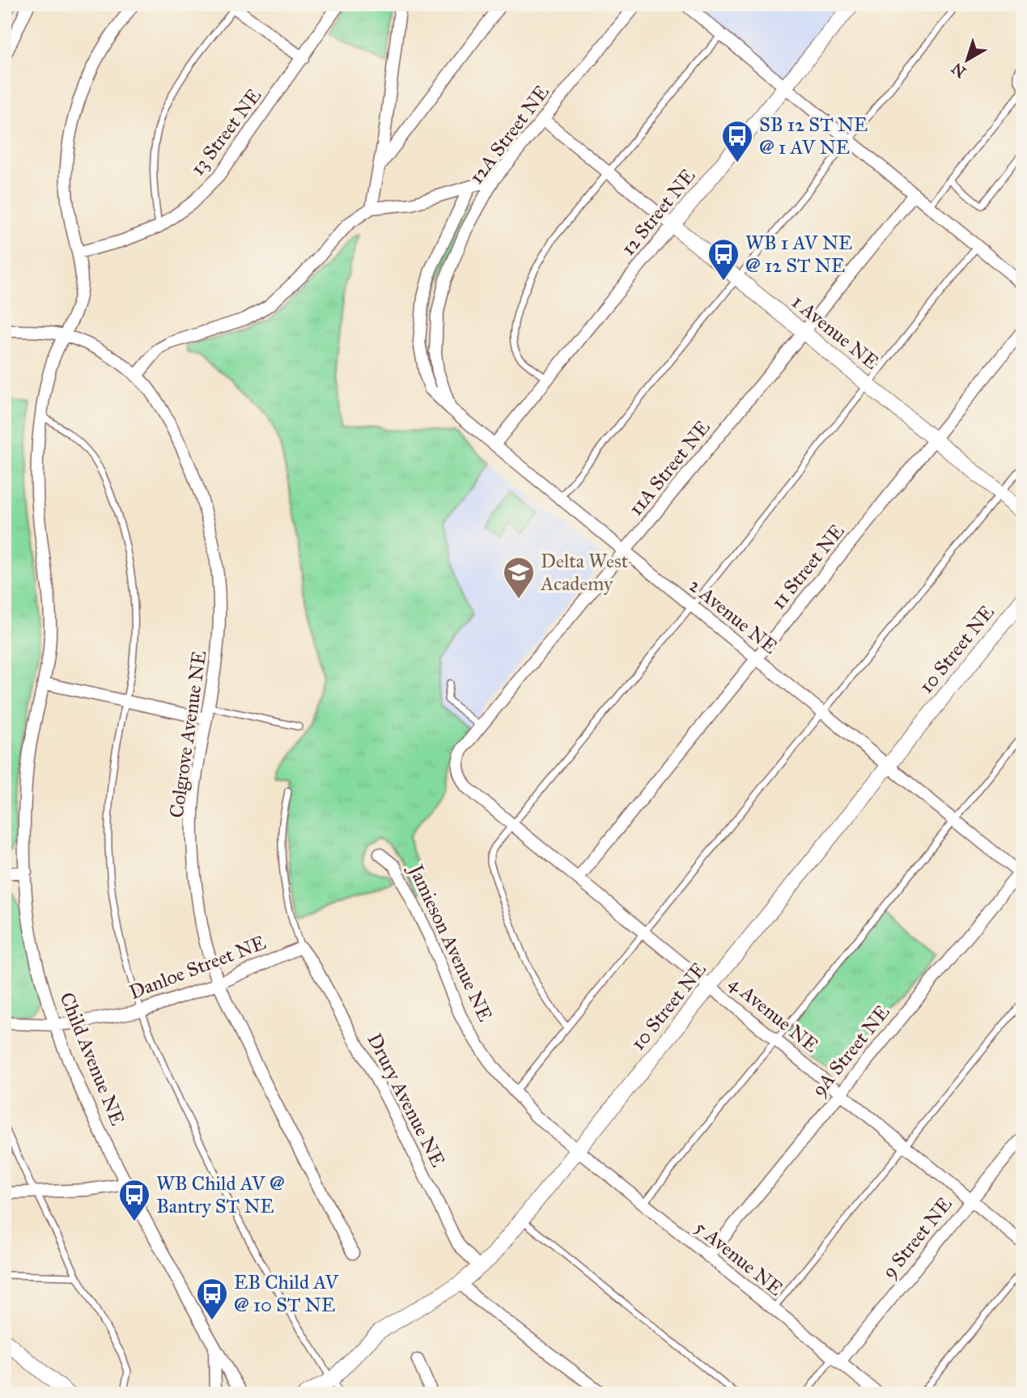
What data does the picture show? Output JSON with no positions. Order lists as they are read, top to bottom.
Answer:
{
  "streets": {
    "street": [
      "13 Street NE",
      "12A Street NE",
      "12 Street NE",
      "1 Avenue NE",
      "11A Street NE",
      "11 Street NE",
      "2 Avenue NE",
      "10 Street NE",
      "Colgrove Avenue NE",
      "Jamieson Avenue NE",
      "Danloe Street NE",
      "4 Avenue NE",
      "9A Street NE",
      "Child Avenue NE",
      "Drury Avenue NE",
      "9 Street NE",
      "5 Avenue NE"
    ]
  },
  "crossings": [
    ["13 Street NE", "Child Avenue NE"],
    ["12A Street NE", "1 Avenue NE"],
    ["12A Street NE", "2 Avenue NE"],
    ["12 Street NE", "1 Avenue NE"],
    ["12 Street NE", "2 Avenue NE"],
    ["1 Avenue NE", "11A Street NE"],
    ["1 Avenue NE", "11 Street NE"],
    ["11A Street NE", "2 Avenue NE"],
    ["11A Street NE", "4 Avenue NE"],
    ["11 Street NE", "2 Avenue NE"],
    ["11 Street NE", "4 Avenue NE"],
    ["2 Avenue NE", "10 Street NE"],
    ["2 Avenue NE", "9A Street NE"],
    ["10 Street NE", "Jamieson Avenue NE"],
    ["10 Street NE", "4 Avenue NE"],
    ["10 Street NE", "Drury Avenue NE"],
    ["10 Street NE", "5 Avenue NE"],
    ["Colgrove Avenue NE", "Danloe Street NE"],
    ["Colgrove Avenue NE", "Child Avenue NE"],
    ["Jamieson Avenue NE", "5 Avenue NE"],
    ["Danloe Street NE", "Child Avenue NE"],
    ["Danloe Street NE", "Drury Avenue NE"],
    ["4 Avenue NE", "9A Street NE"],
    ["4 Avenue NE", "9 Street NE"],
    ["9A Street NE", "5 Avenue NE"],
    ["9 Street NE", "5 Avenue NE"]
  ],
  "places": {
    "bus stop": [
      "SB 12 ST NE @ 1 AV NE",
      "WB 1 AV NE @ 12 ST NE",
      "WB Child AV @ Bantry ST NE",
      "EB Child AV @ 10 ST NE"
    ],
    "school or university": ["Delta West Academy"]
  },
  "north": "bottom left"
}
